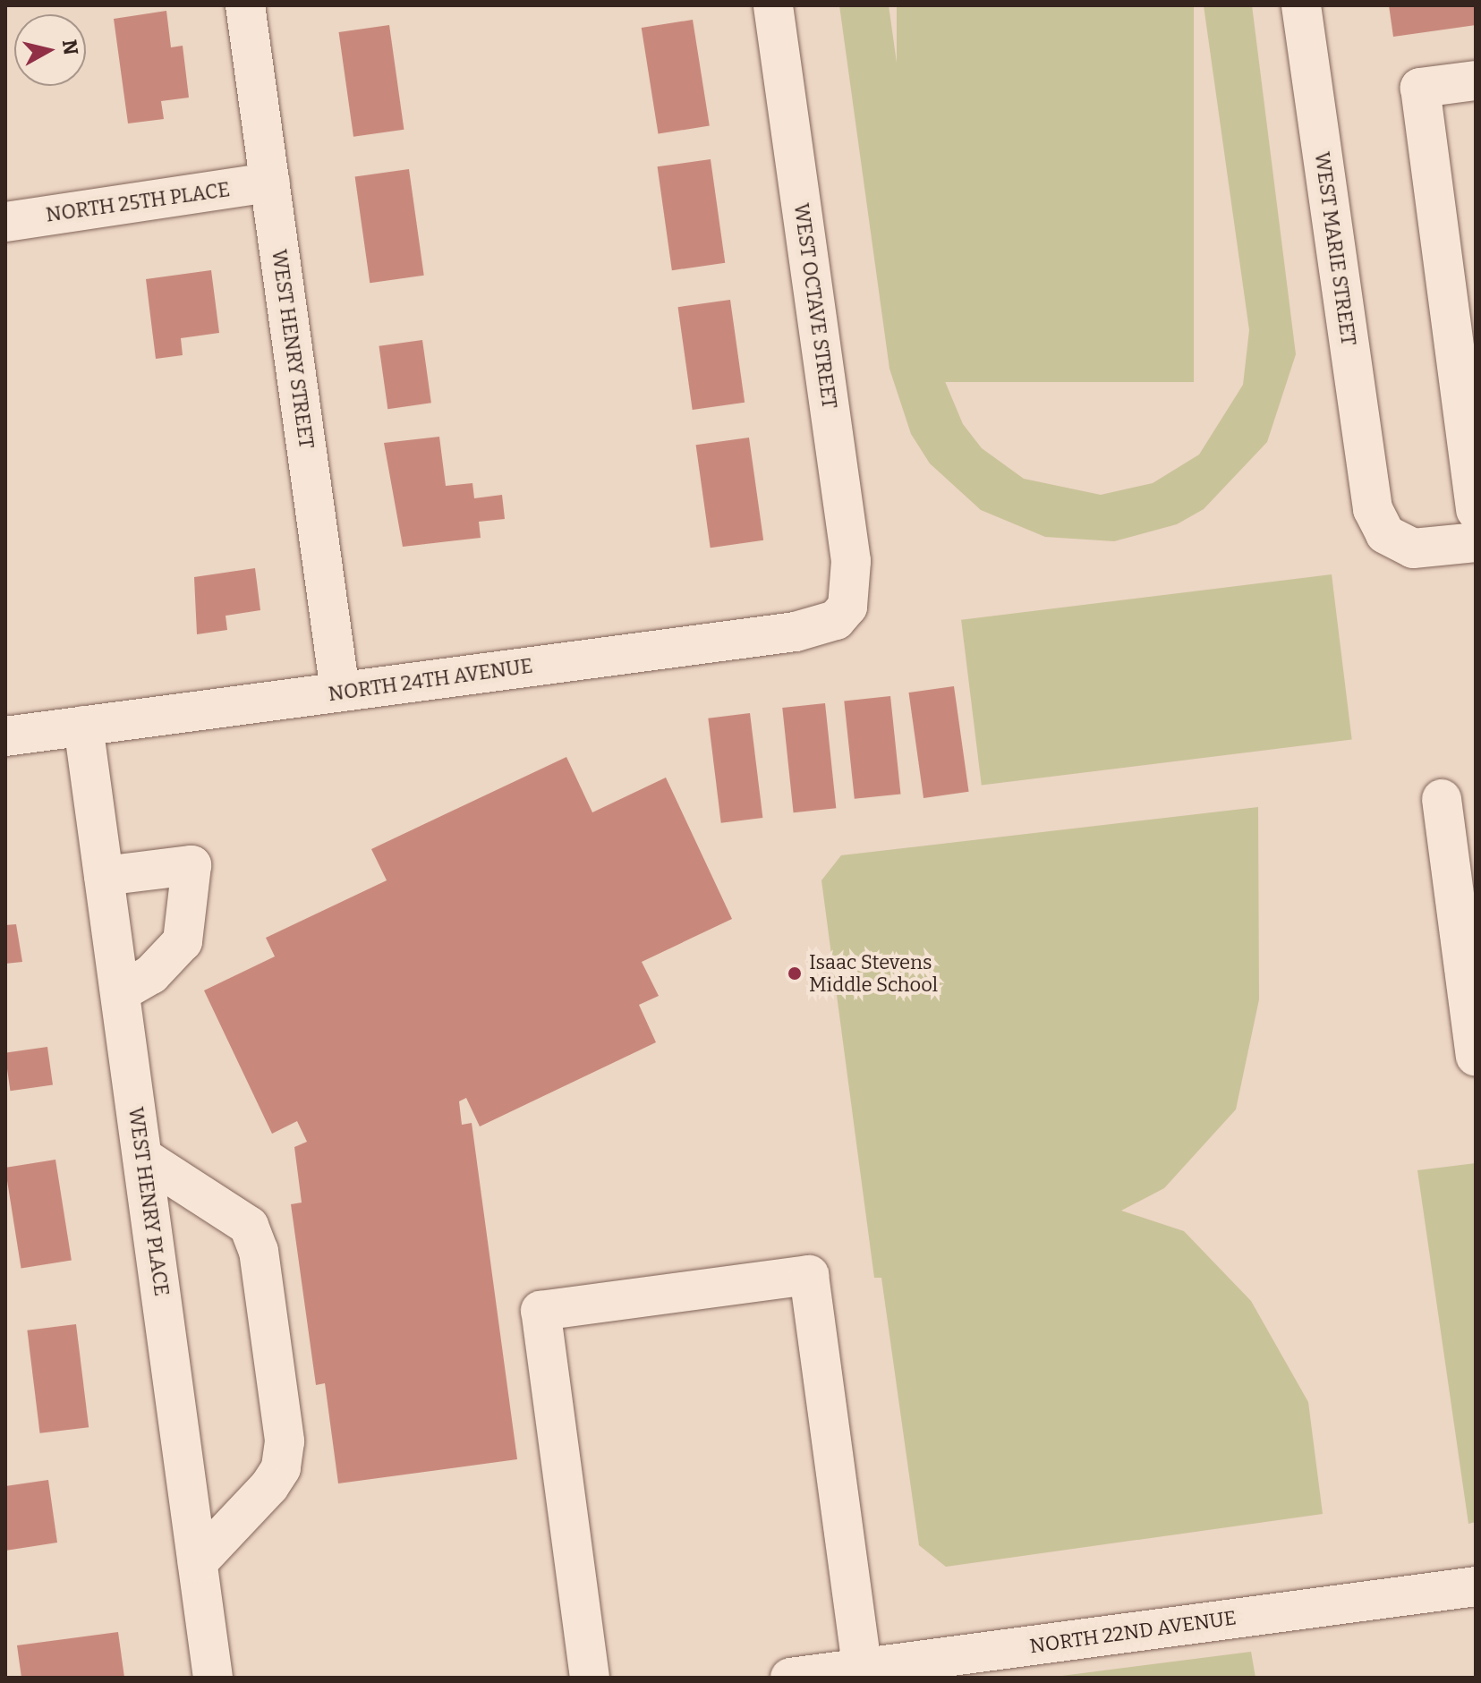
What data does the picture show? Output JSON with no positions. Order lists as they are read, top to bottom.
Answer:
{
  "streets": {
    "street": [
      "NORTH 25TH PLACE",
      "WEST MARIE STREET",
      "WEST OCTAVE STREET",
      "WEST HENRY STREET",
      "NORTH 24TH AVENUE",
      "WEST HENRY PLACE",
      "NORTH 22ND AVENUE"
    ]
  },
  "crossings": [
    ["NORTH 25TH PLACE", "WEST HENRY STREET"],
    ["WEST OCTAVE STREET", "NORTH 24TH AVENUE"],
    ["WEST HENRY STREET", "NORTH 24TH AVENUE"],
    ["NORTH 24TH AVENUE", "WEST HENRY PLACE"]
  ],
  "places": ["Isaac Stevens Middle School"],
  "north": "right"
}
